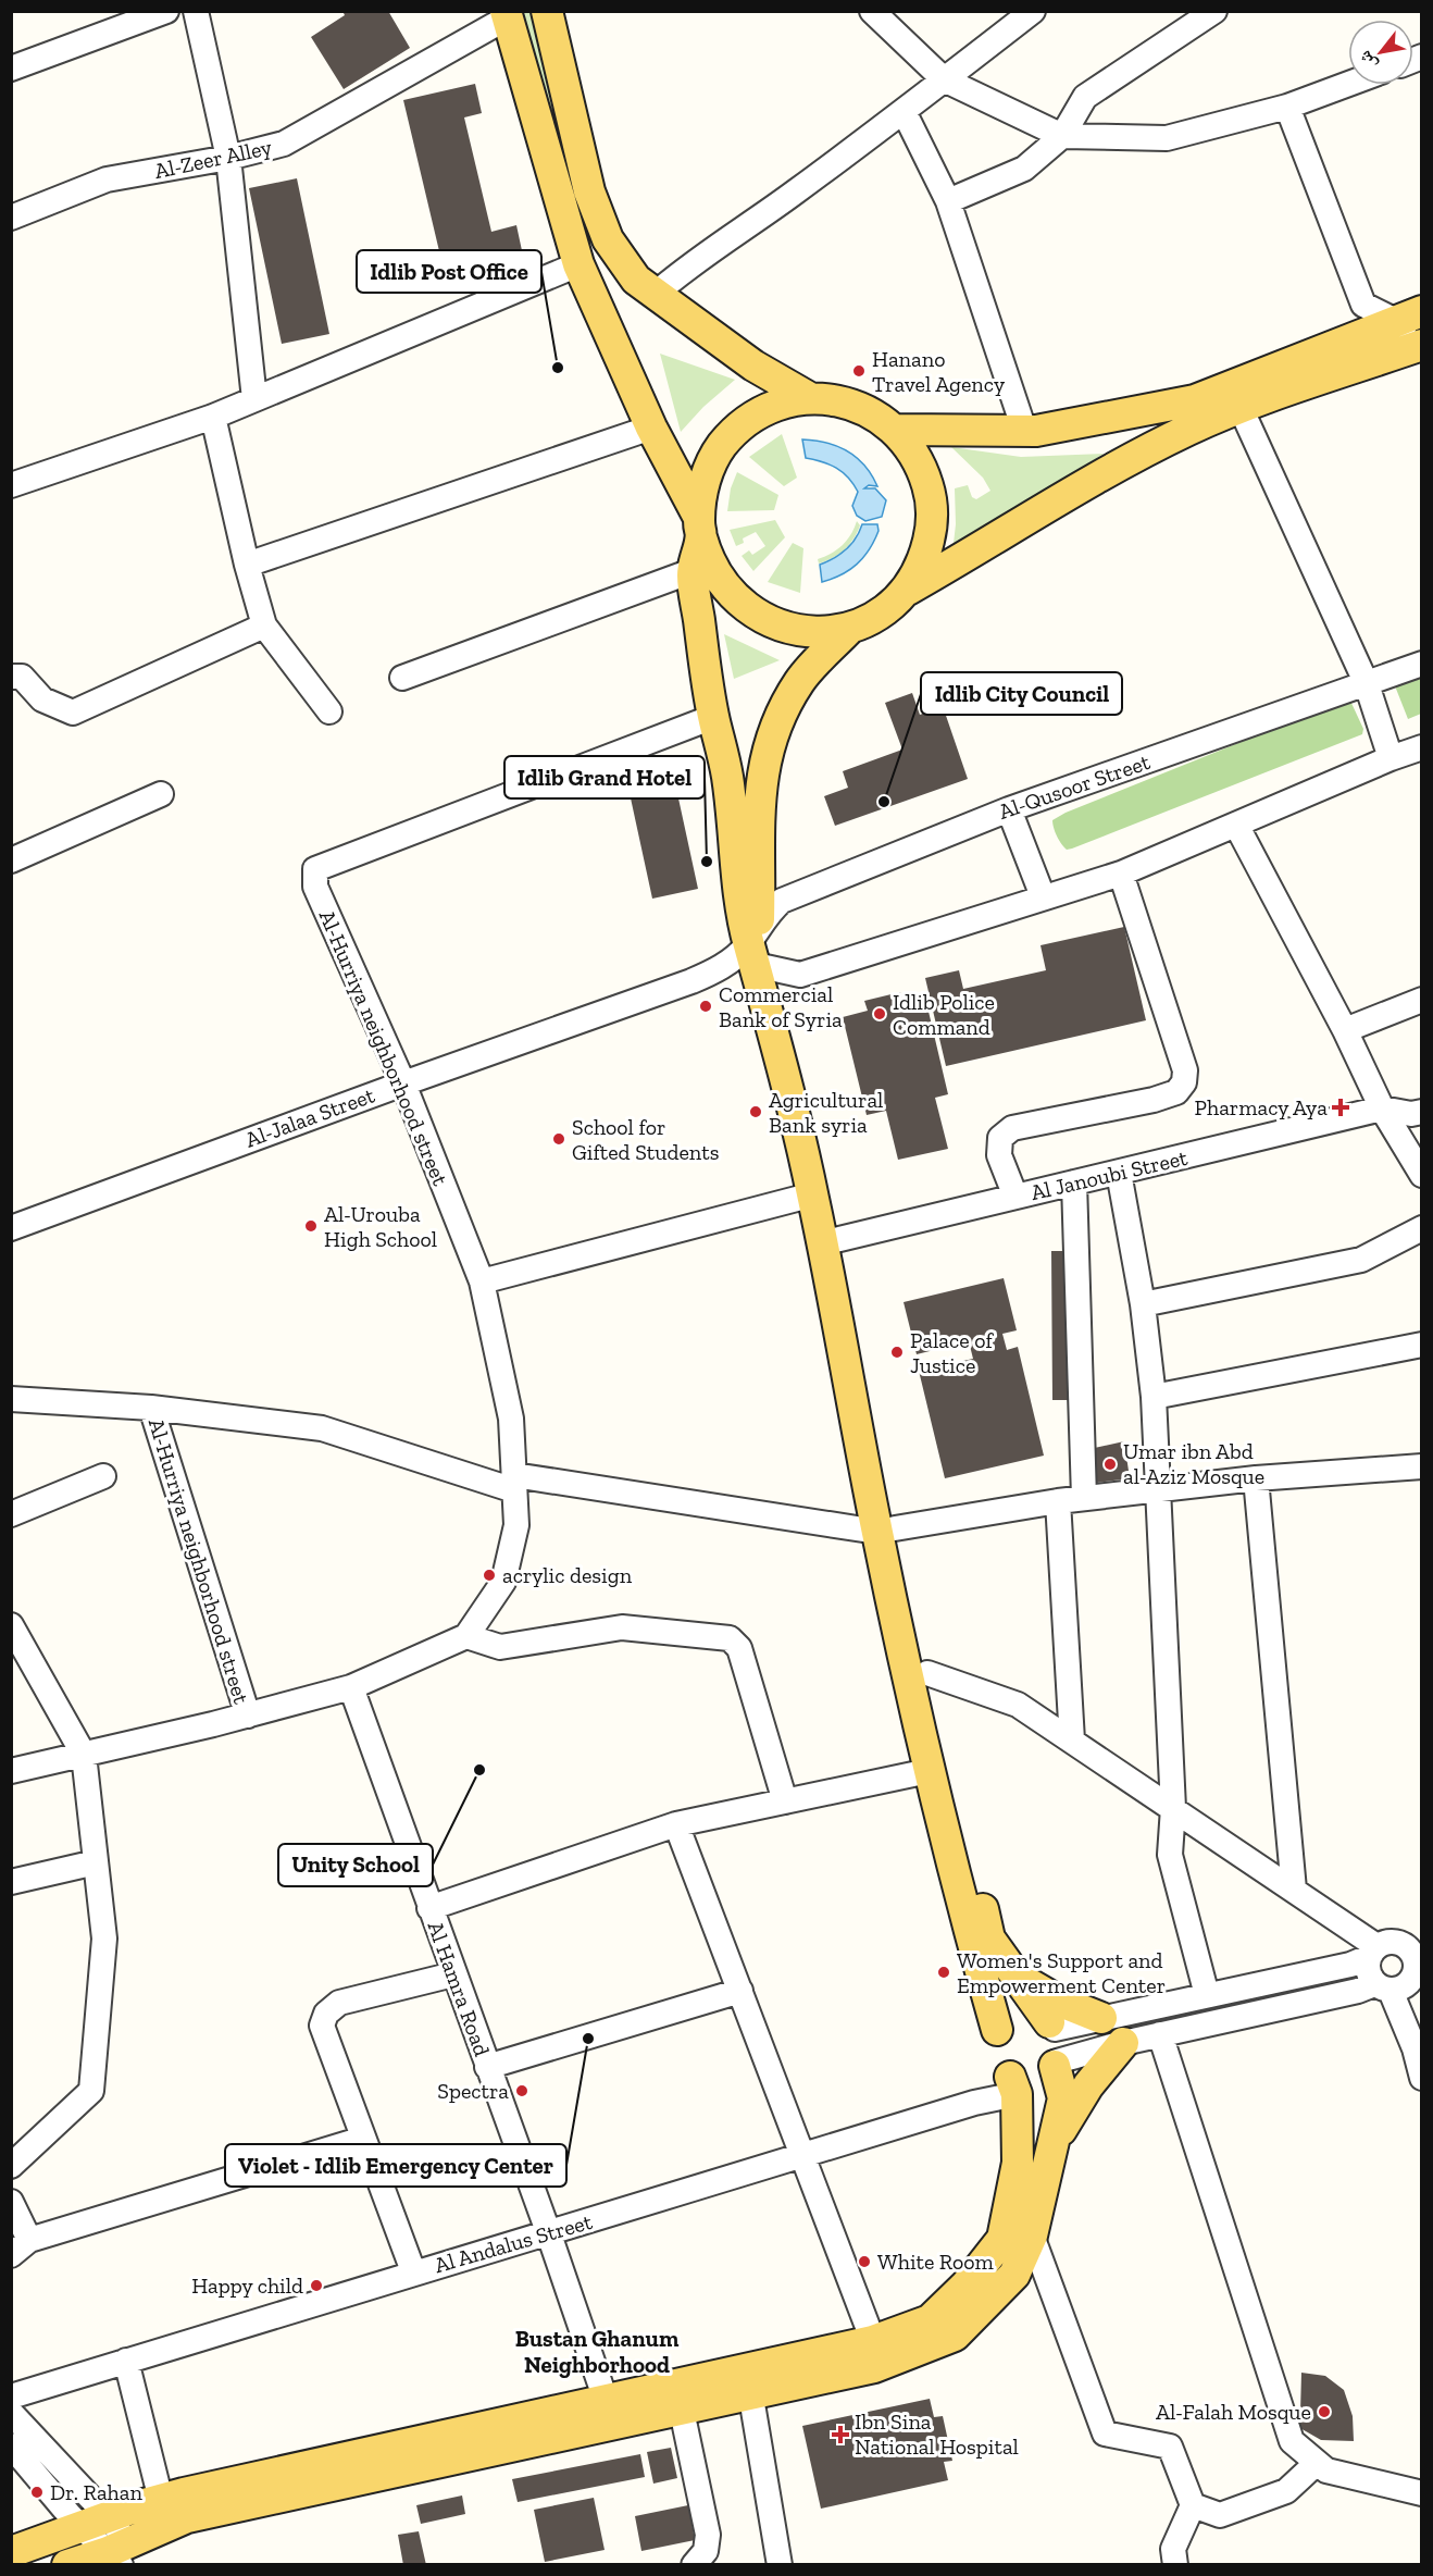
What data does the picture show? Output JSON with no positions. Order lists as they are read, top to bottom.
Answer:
{
  "streets": {
    "street": [
      "Al-Zeer Alley",
      "Al-Qusoor Street",
      "Al-Hurriya neighborhood street",
      "Al-Jalaa Street",
      "Al Janoubi Street",
      "Al Hamra Road",
      "Al Andalus Street"
    ]
  },
  "crossings": [
    ["Al-Qusoor Street", "Al-Jalaa Street"],
    ["Al-Hurriya neighborhood street", "Al-Jalaa Street"],
    ["Al-Hurriya neighborhood street", "Al Hamra Road"],
    ["Al Hamra Road", "Al Andalus Street"]
  ],
  "districts": ["Bustan Ghanum Neighborhood"],
  "places": {
    "other": [
      "Idlib Post Office",
      "Hanano Travel Agency",
      "Idlib City Council",
      "Idlib Grand Hotel",
      "Commercial Bank of Syria",
      "Idlib Police Command",
      "Agricultural Bank syria",
      "School for Gifted Students",
      "Al-Urouba High School",
      "Palace of Justice",
      "Umar ibn Abd al-Aziz Mosque",
      "acrylic design",
      "Unity School",
      "Women's Support and Empowerment Center",
      "Violet - Idlib Emergency Center",
      "Spectra",
      "White Room",
      "Happy child",
      "Al-Falah Mosque",
      "Dr. Rahan"
    ],
    "health": ["Pharmacy Aya", "Ibn Sina National Hospital"]
  },
  "north": "bottom left"
}
